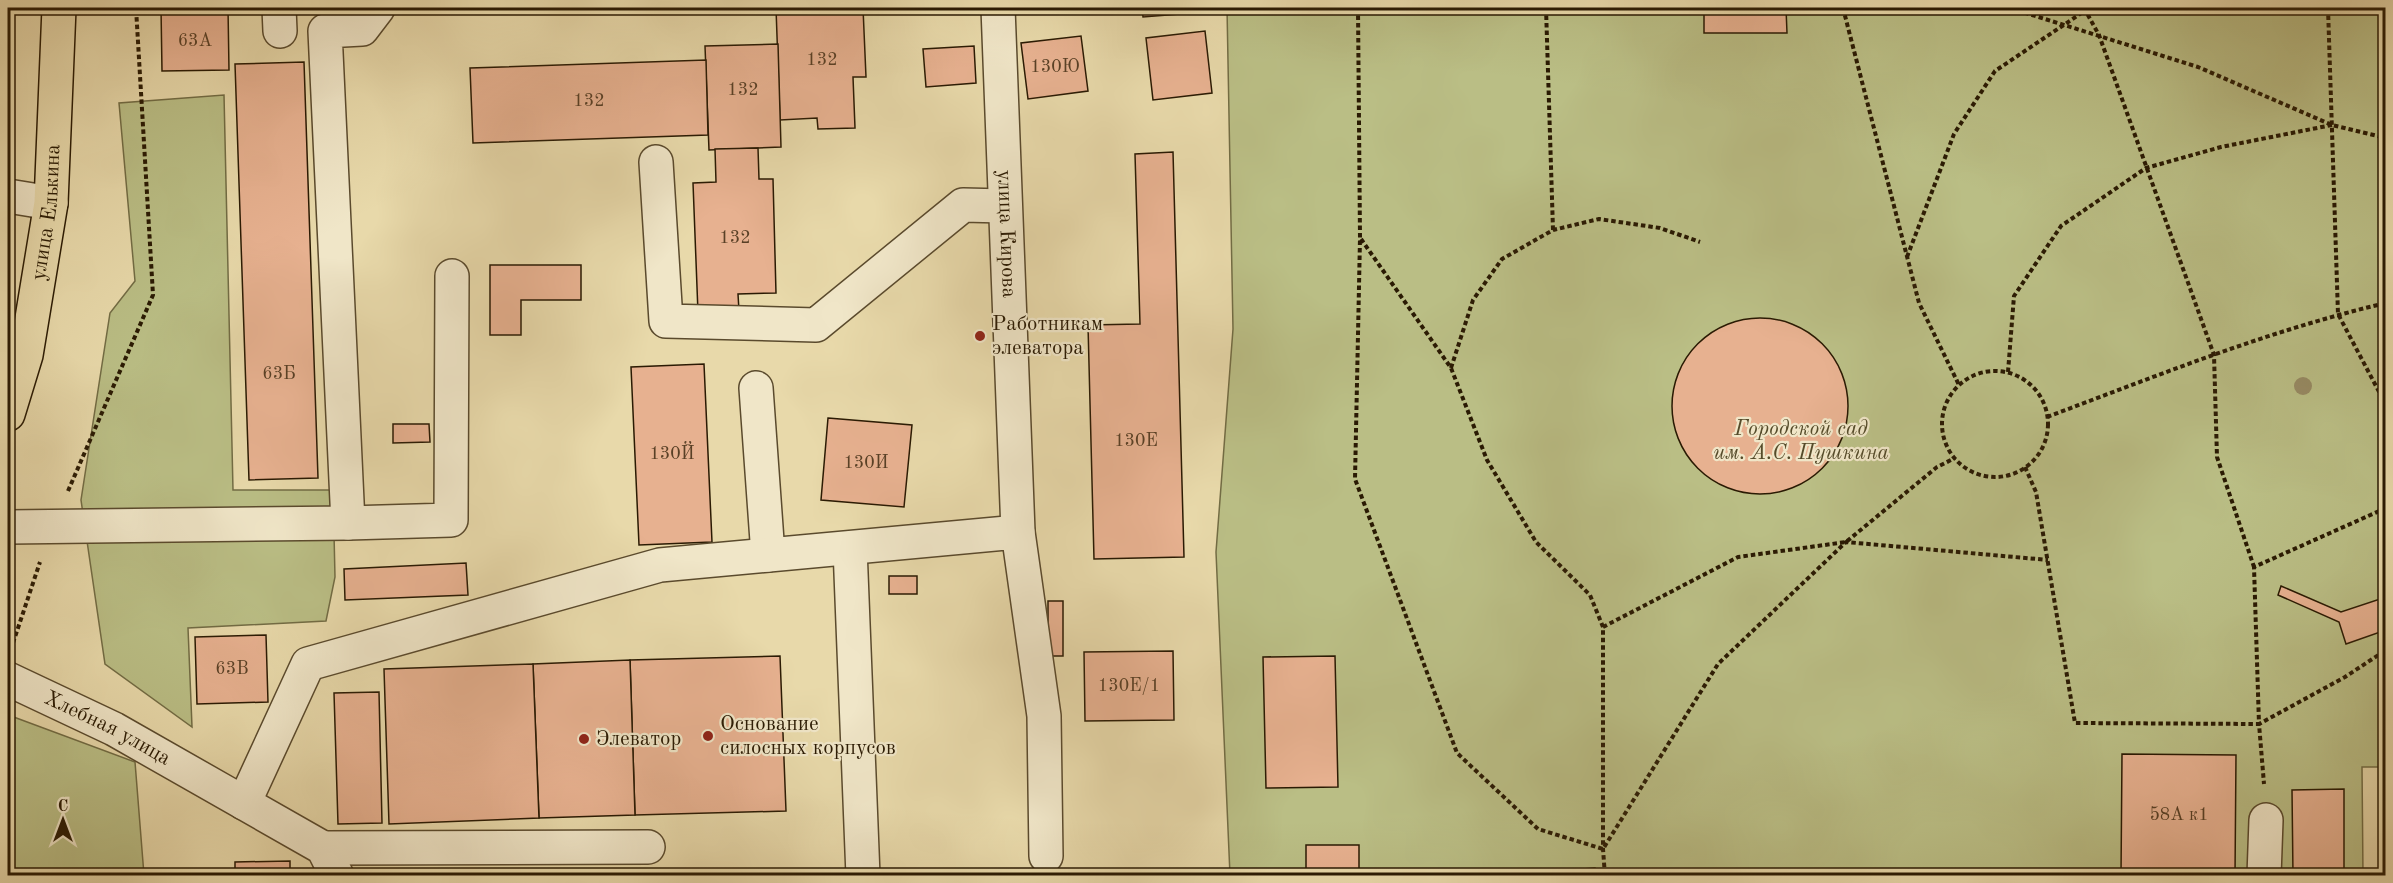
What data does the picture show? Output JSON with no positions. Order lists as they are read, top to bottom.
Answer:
{
  "streets": {
    "main road": ["улица Елькина"],
    "street": ["улица Кирова", "Хлебная улица"]
  },
  "parks": ["Городской сад им. А.С. Пушкина"],
  "places": ["Работникам элеватора", "Основание силосных корпусов", "Элеватор"],
  "house_numbers": [
    "63А",
    "132",
    "130Ю",
    "132",
    "132",
    "132",
    "63Б",
    "130Е",
    "130Й",
    "130И",
    "63В",
    "130Е/1",
    "58А к1"
  ],
  "north": "top"
}
